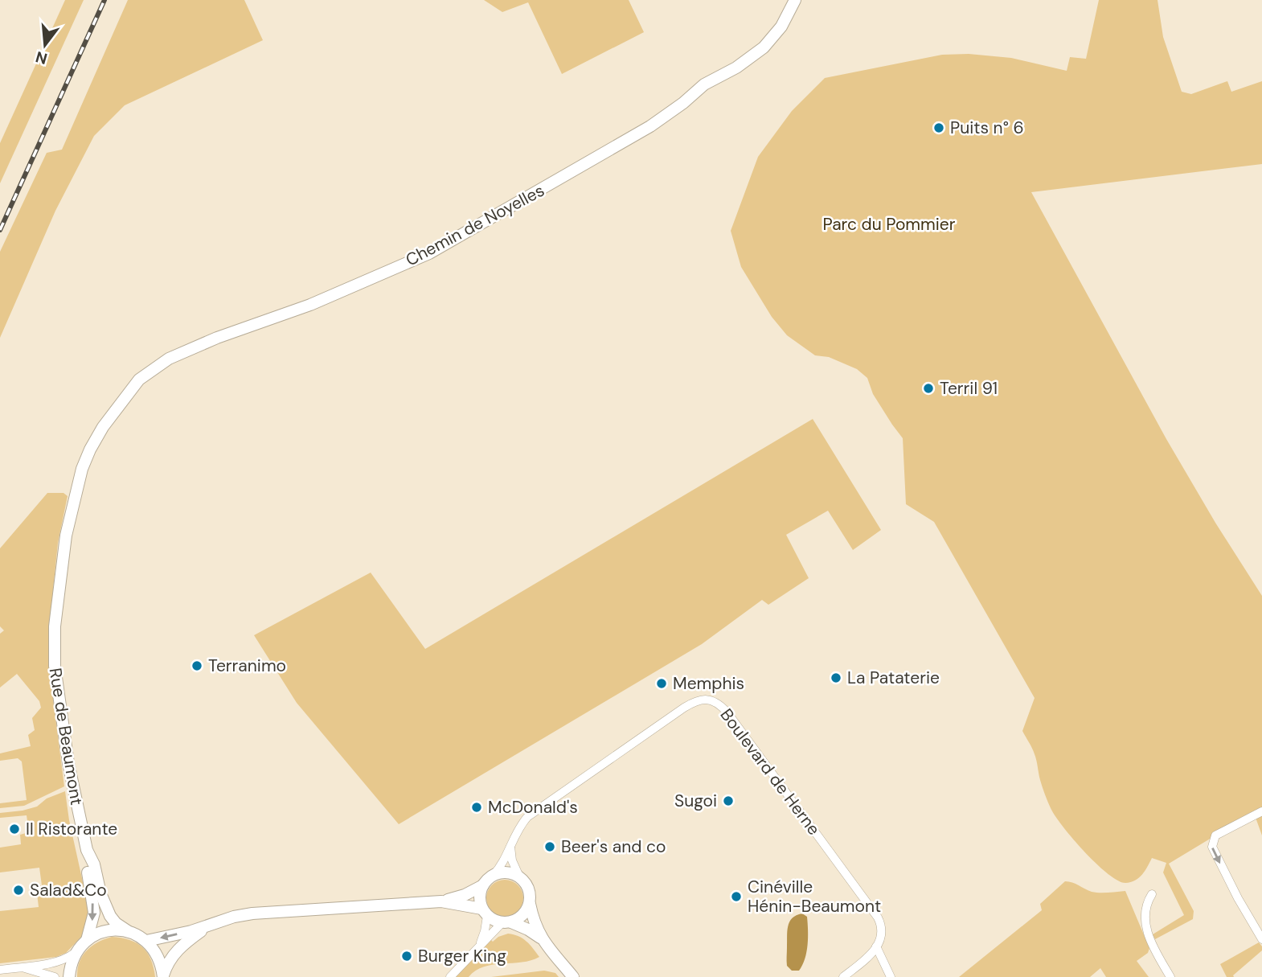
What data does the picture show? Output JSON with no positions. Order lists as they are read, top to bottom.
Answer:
{
  "streets": {
    "street": ["Chemin de Noyelles", "Rue de Beaumont", "Boulevard de Herne"]
  },
  "crossings": [
    ["Chemin de Noyelles", "Rue de Beaumont"]
  ],
  "parks": ["Parc du Pommier"],
  "places": [
    "Puits n° 6",
    "Terril 91",
    "Terranimo",
    "La Pataterie",
    "Memphis",
    "Sugoi",
    "McDonald's",
    "Il Ristorante",
    "Beer's and co",
    "Salad&Co",
    "Cinéville Hénin-Beaumont",
    "Burger King"
  ],
  "north": "bottom"
}
